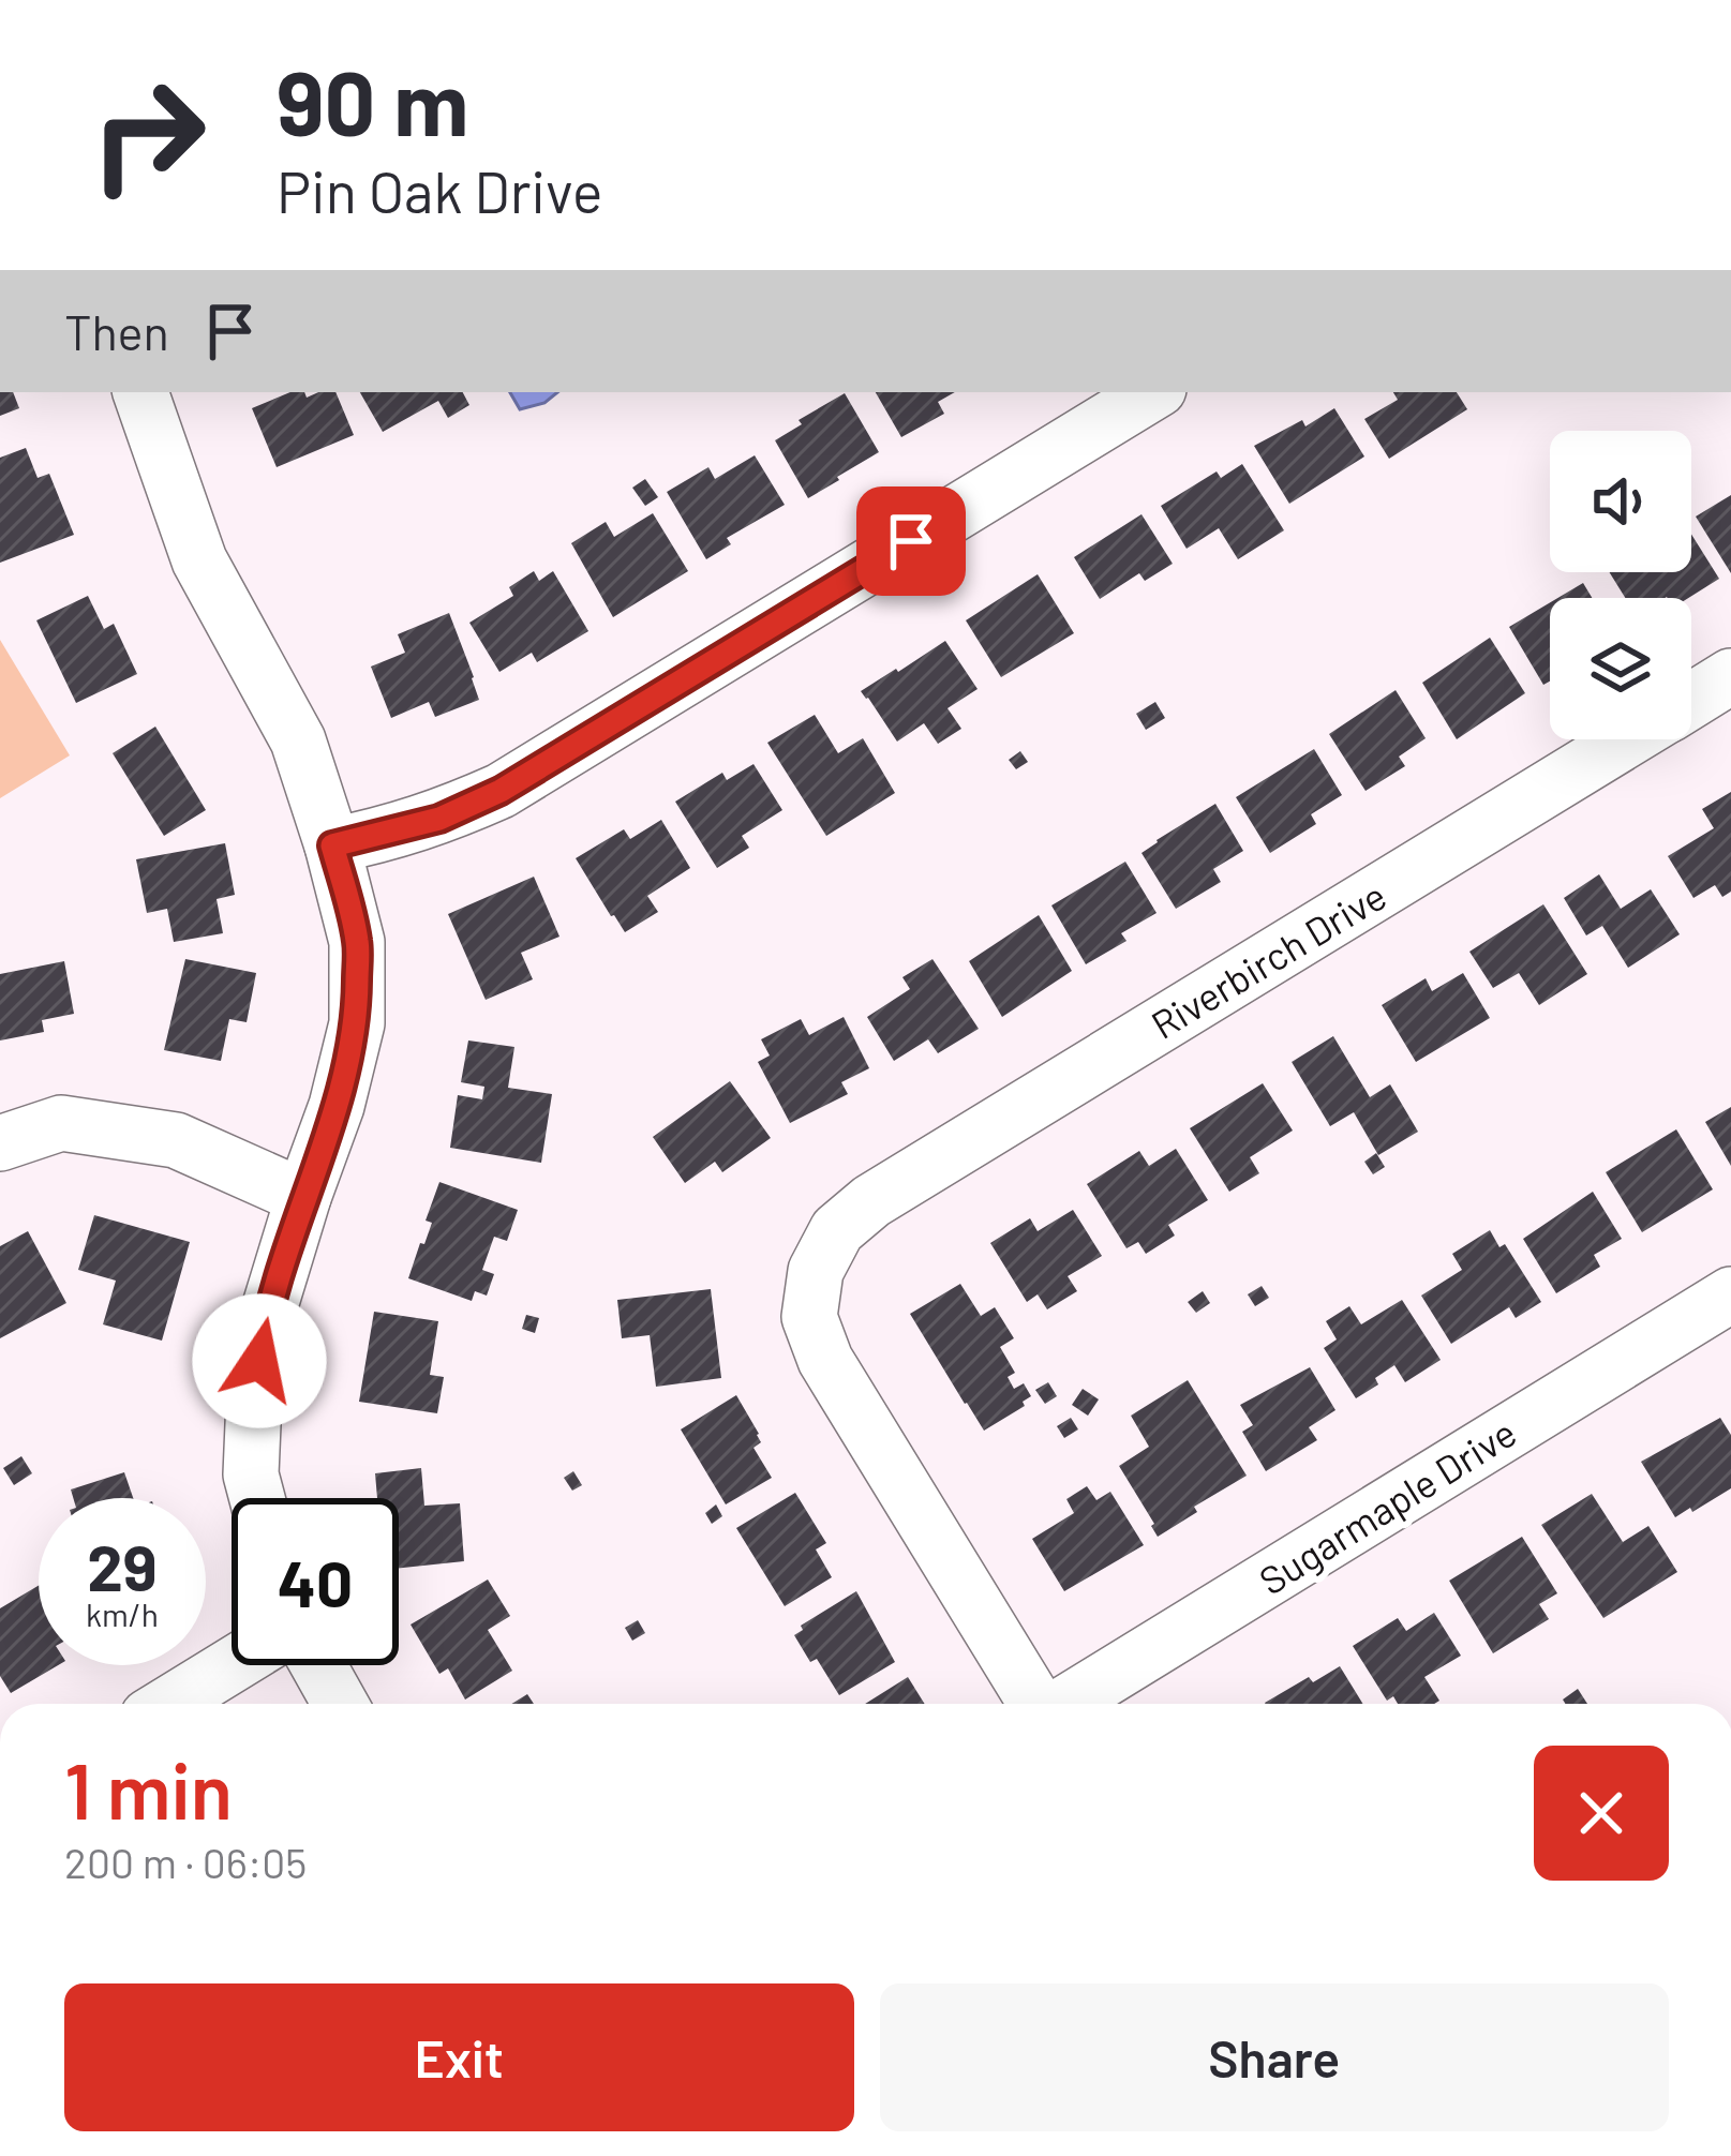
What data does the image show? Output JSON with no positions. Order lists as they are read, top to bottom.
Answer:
{
  "streets": {
    "street": ["Riverbirch Drive", "Sugarmaple Drive"]
  },
  "page": {
    "turn": ["90 m", "Pin Oak Drive"],
    "then": "Then",
    "speed": "29 km/h",
    "limit": "40",
    "heading": ["1 min", "200 m · 06:05"],
    "buttons": ["Exit", "Share"]
  }
}
